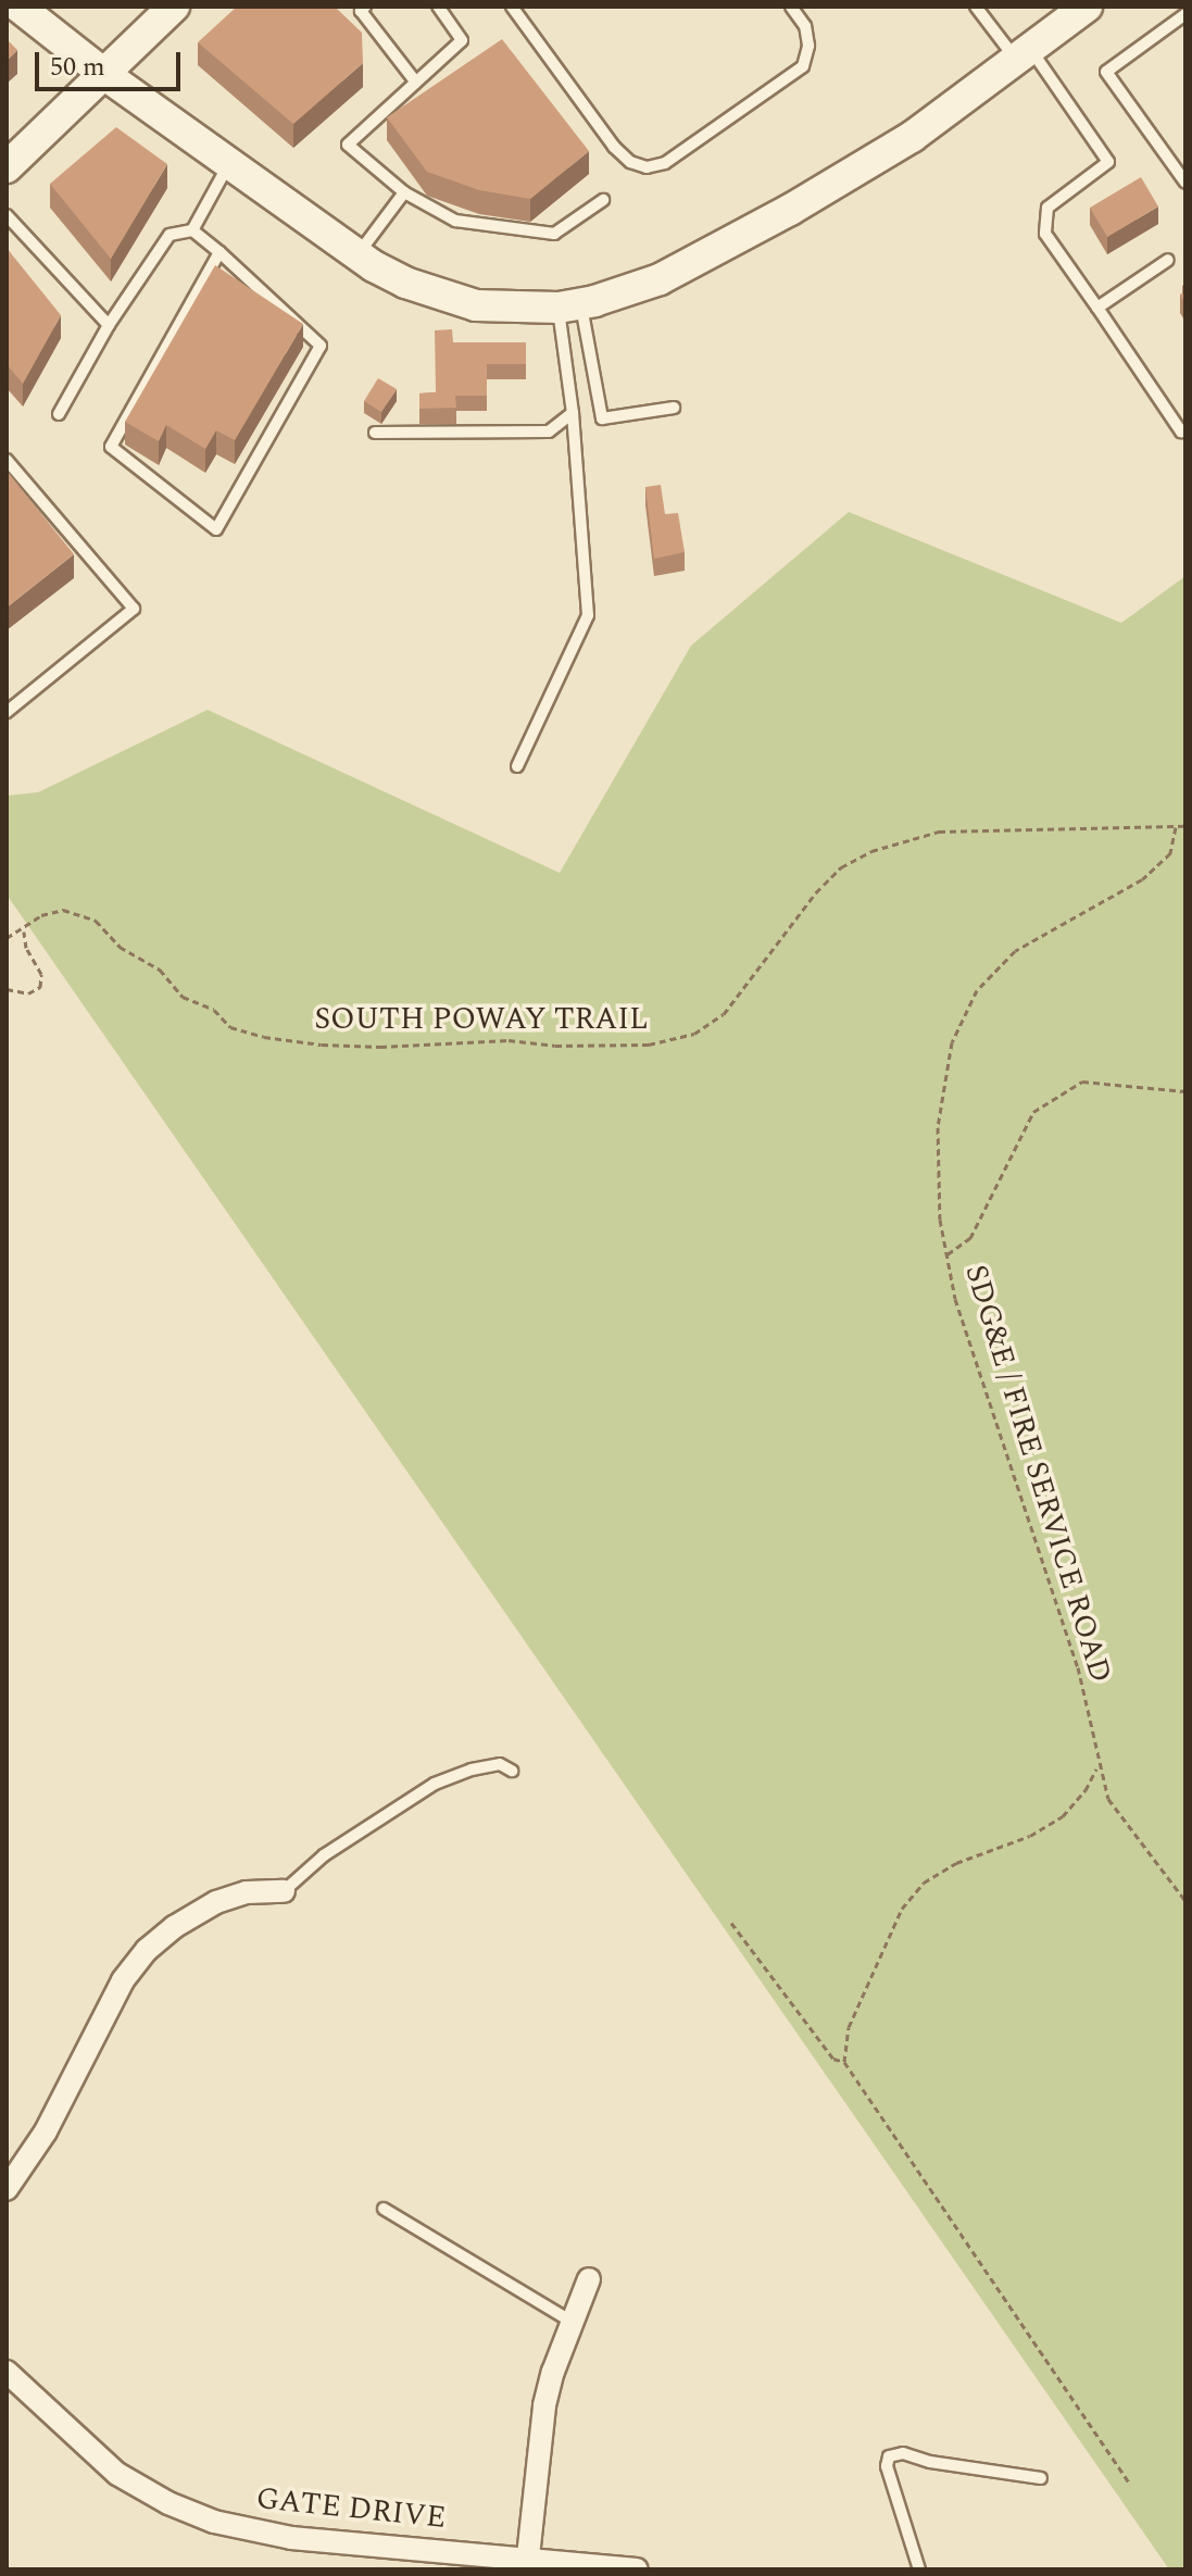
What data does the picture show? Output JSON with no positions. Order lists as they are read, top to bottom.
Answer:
{
  "streets": {
    "street": ["GATE DRIVE"],
    "path": ["SOUTH POWAY TRAIL", "SDG&E / FIRE SERVICE ROAD"]
  },
  "crossings": [
    ["SOUTH POWAY TRAIL", "SDG&E / FIRE SERVICE ROAD"]
  ],
  "scale_bar": "50 m"
}
